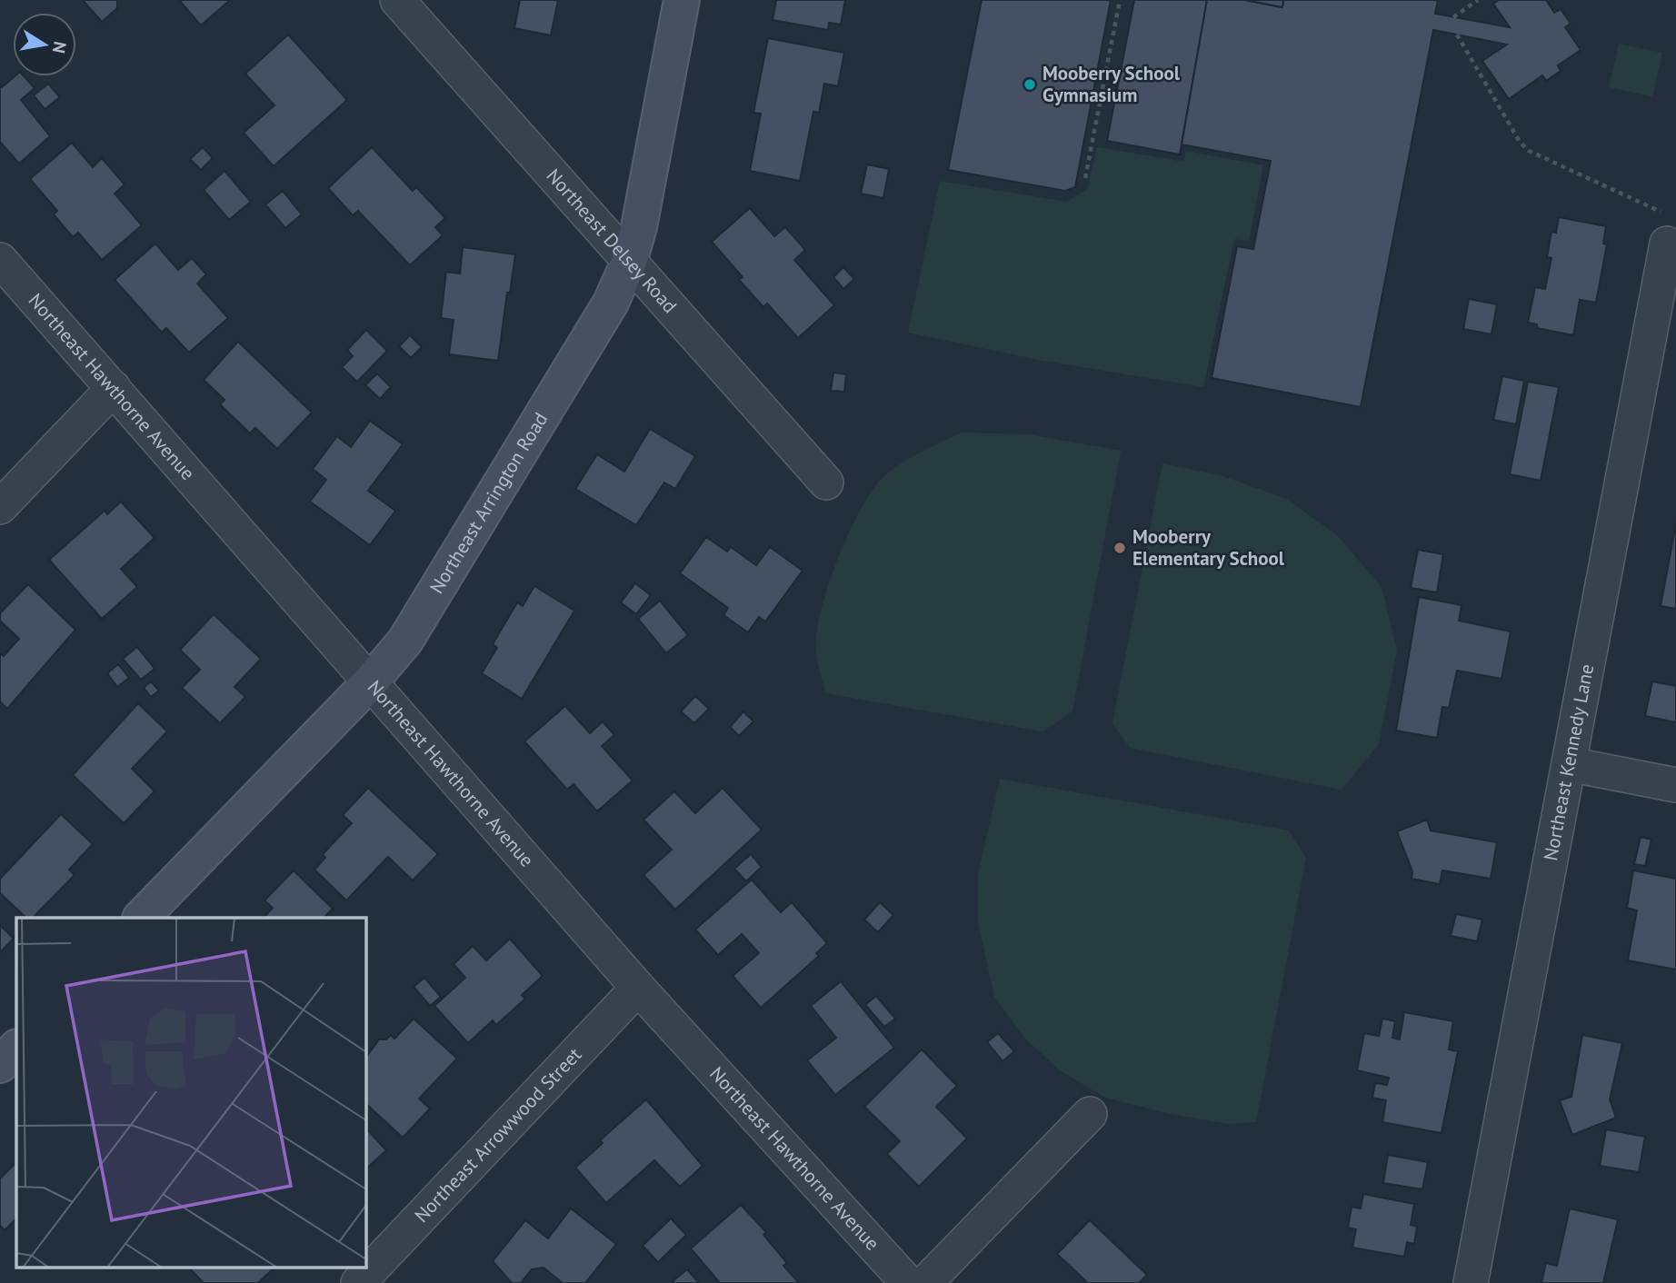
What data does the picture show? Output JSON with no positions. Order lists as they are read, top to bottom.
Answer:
{
  "streets": {
    "street": [
      "Northeast Delsey Road",
      "Northeast Hawthorne Avenue",
      "Northeast Arrington Road",
      "Northeast Kennedy Lane",
      "Northeast Arrowwood Street"
    ]
  },
  "crossings": [
    ["Northeast Delsey Road", "Northeast Arrington Road"],
    ["Northeast Hawthorne Avenue", "Northeast Arrington Road"],
    ["Northeast Hawthorne Avenue", "Northeast Arrowwood Street"]
  ],
  "places": ["Mooberry School Gymnasium", "Mooberry Elementary School"],
  "north": "right"
}
